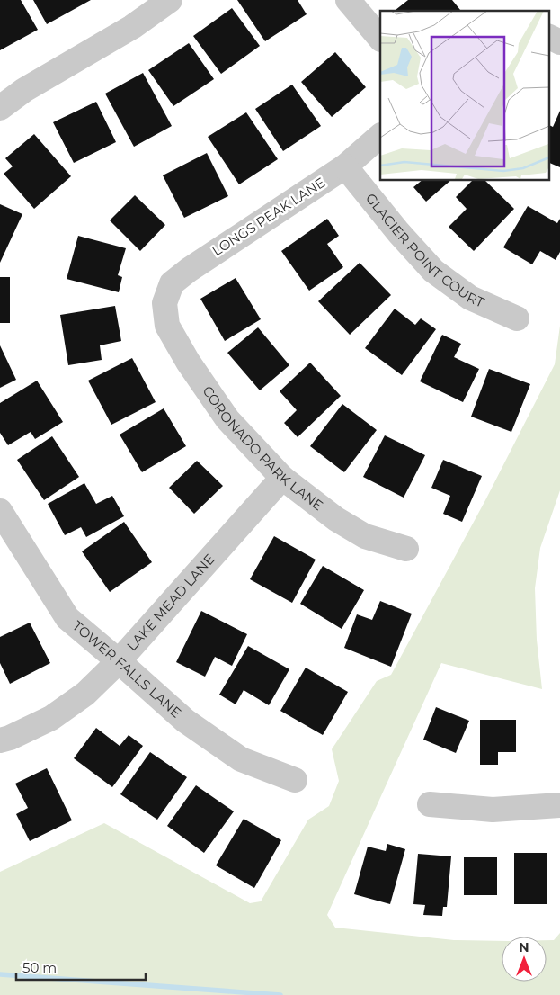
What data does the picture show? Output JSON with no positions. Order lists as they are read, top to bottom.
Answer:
{
  "streets": {
    "street": [
      "LONGS PEAK LANE",
      "GLACIER POINT COURT",
      "CORONADO PARK LANE",
      "LAKE MEAD LANE",
      "TOWER FALLS LANE"
    ]
  },
  "crossings": [
    ["LONGS PEAK LANE", "GLACIER POINT COURT"],
    ["LONGS PEAK LANE", "CORONADO PARK LANE"],
    ["CORONADO PARK LANE", "LAKE MEAD LANE"],
    ["LAKE MEAD LANE", "TOWER FALLS LANE"]
  ],
  "scale_bar": "50 m",
  "north": "top"
}
